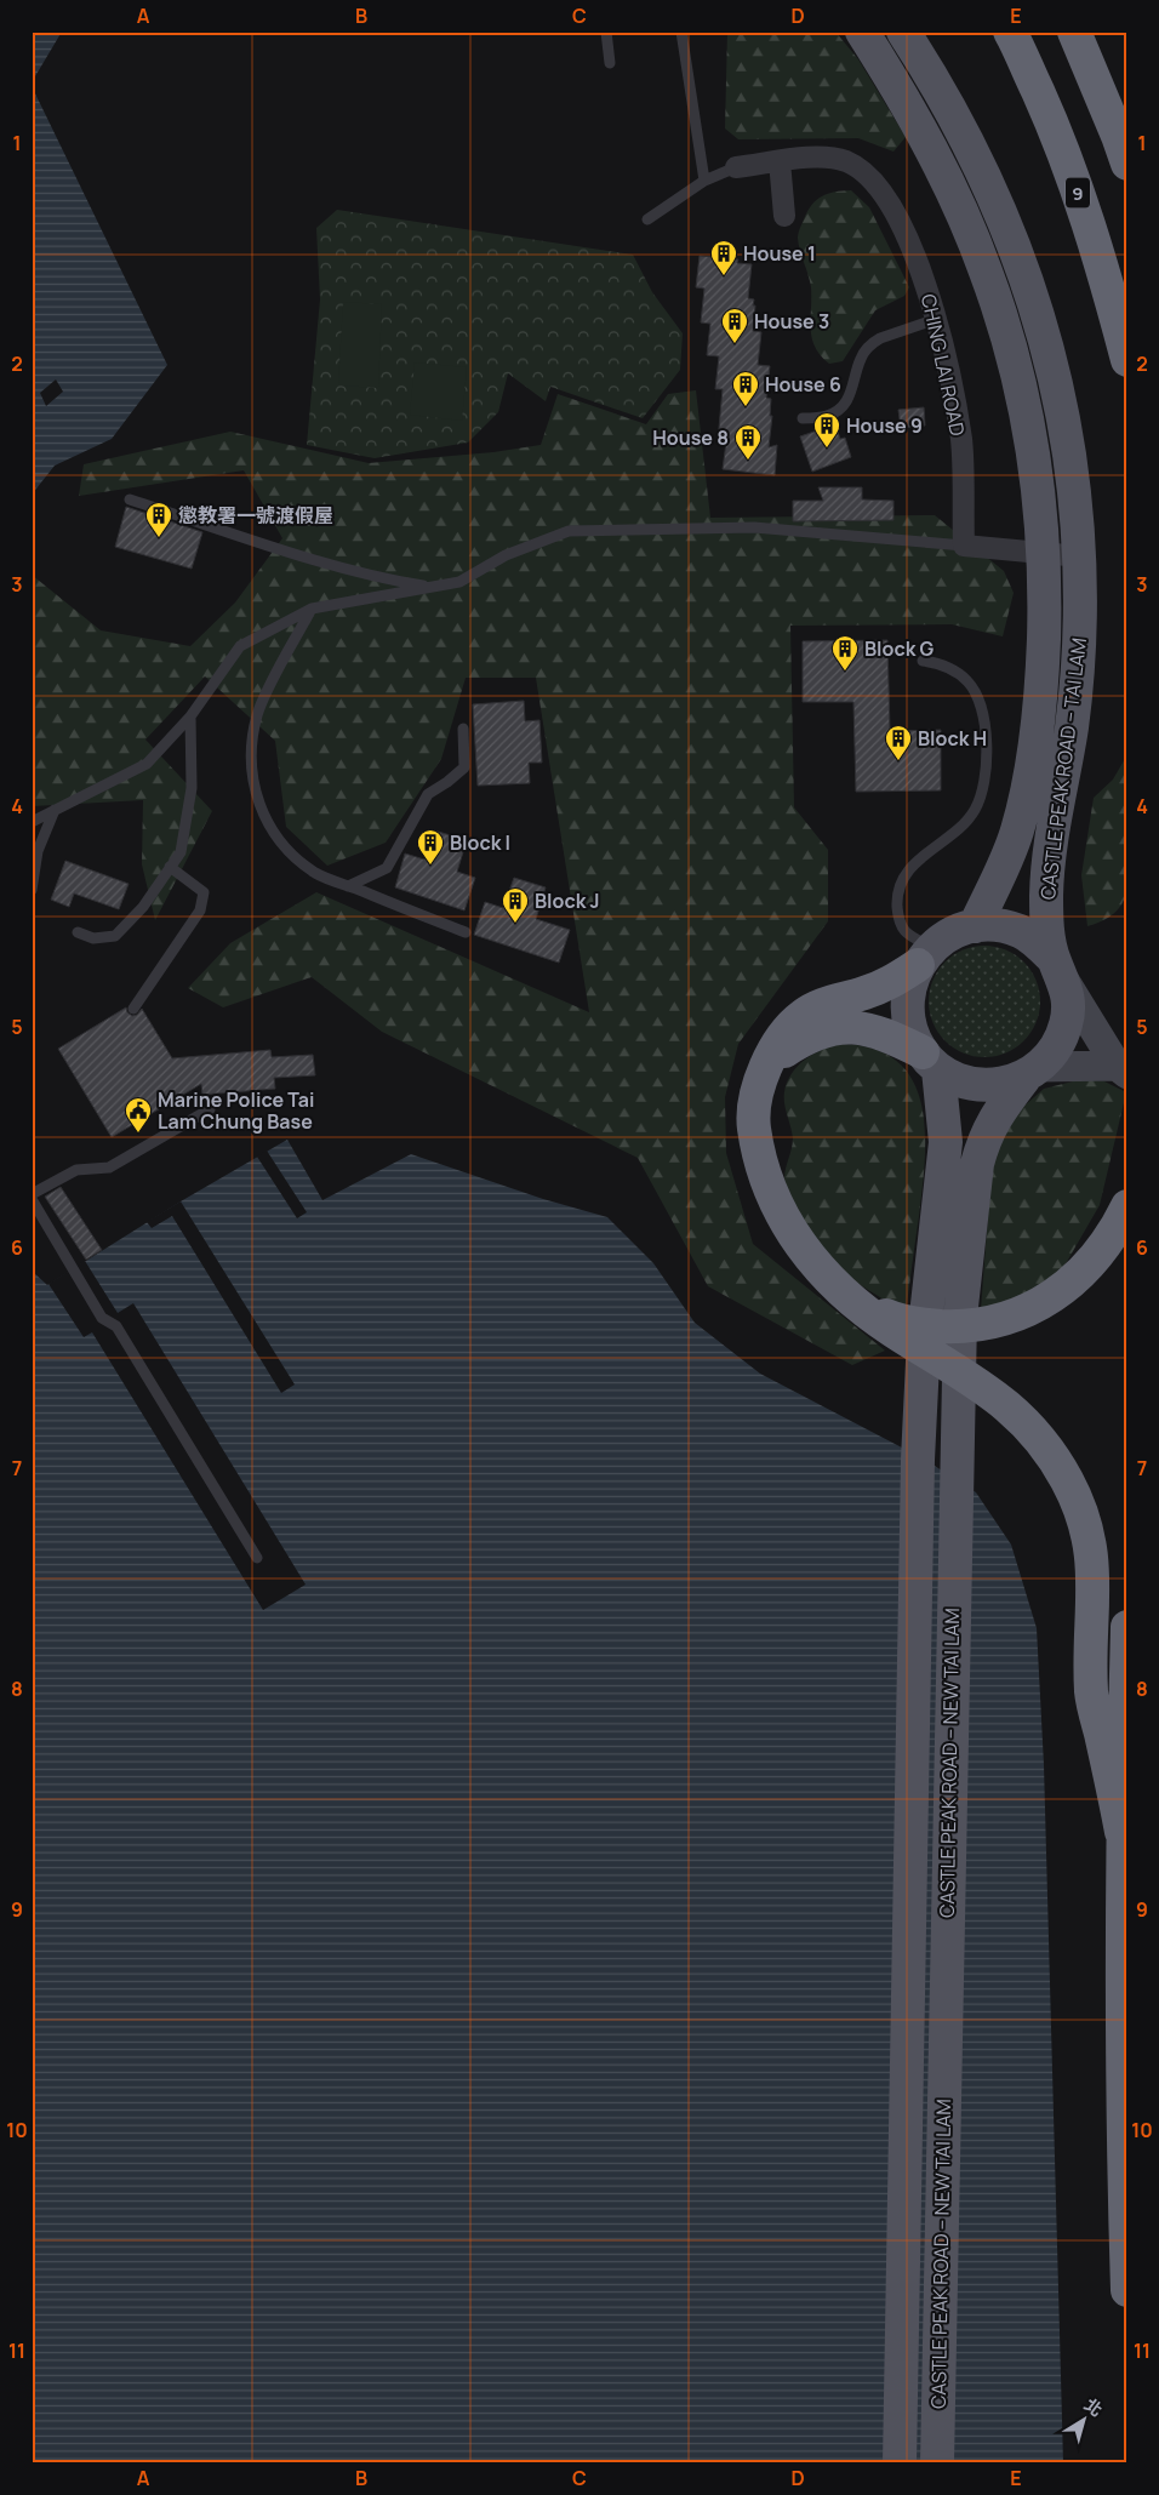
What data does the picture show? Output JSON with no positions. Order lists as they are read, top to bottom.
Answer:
{
  "streets": {
    "highway": ["9"],
    "main road": ["CASTLE PEAK ROAD – TAI LAM", "CASTLE PEAK ROAD – NEW TAI LAM"],
    "street": ["CHING LAI ROAD"]
  },
  "crossings": [
    ["CASTLE PEAK ROAD – TAI LAM", "CASTLE PEAK ROAD – NEW TAI LAM"]
  ],
  "places": {
    "building": [
      "House 1",
      "House 3",
      "House 6",
      "House 9",
      "House 8",
      "懲教署一號渡假屋",
      "Block G",
      "Block H",
      "Block I",
      "Block J"
    ],
    "public building": ["Marine Police Tai Lam Chung Base"]
  },
  "north": "top right",
  "grid": {
    "columns": [
      "A",
      "B",
      "C",
      "D",
      "E"
    ],
    "rows": [
      "1",
      "2",
      "3",
      "4",
      "5",
      "6",
      "7",
      "8",
      "9",
      "10",
      "11"
    ]
  }
}
